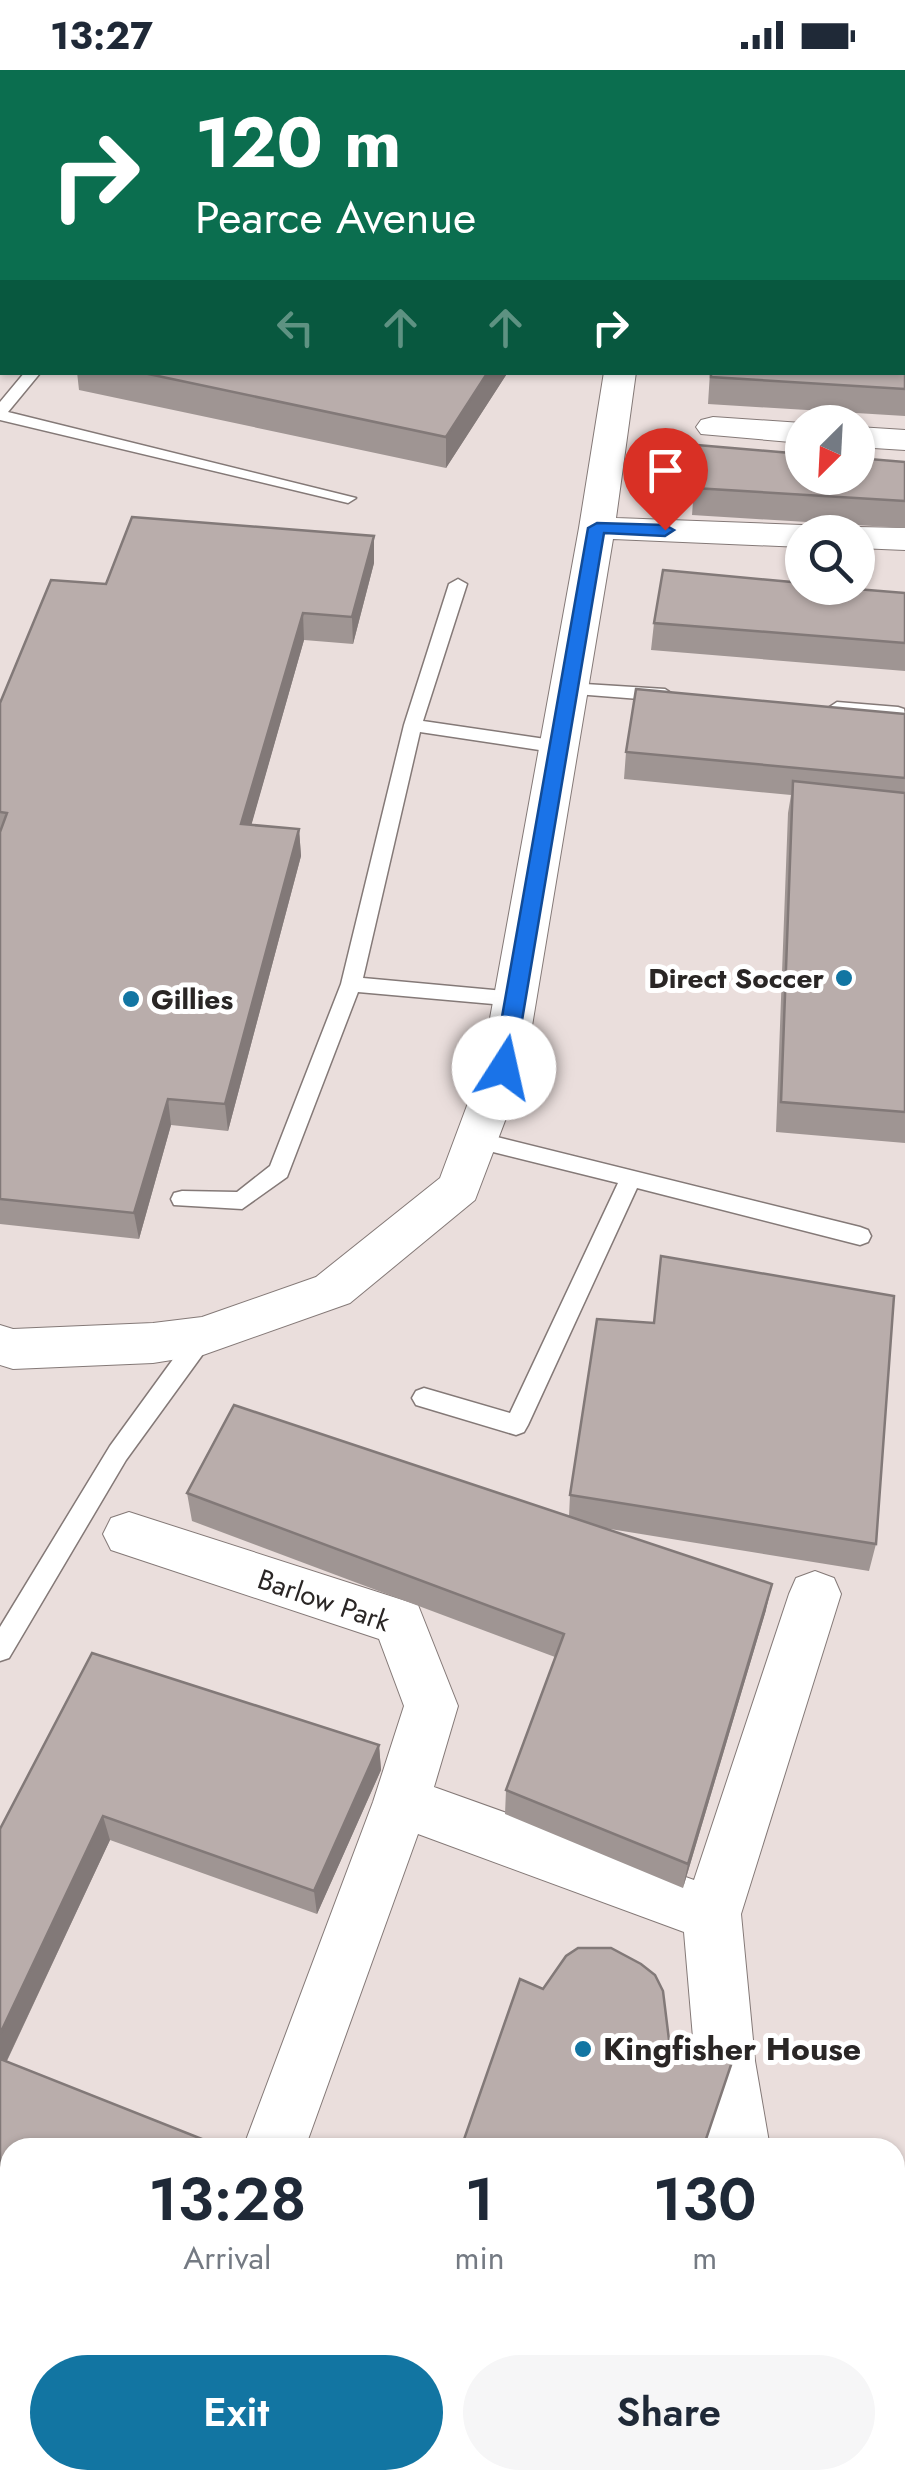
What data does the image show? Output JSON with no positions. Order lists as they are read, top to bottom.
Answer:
{
  "streets": {
    "street": ["Barlow Park"]
  },
  "places": ["Direct Soccer", "Gillies", "Kingfisher House"],
  "north": "bottom left",
  "page": {
    "status": "13:27",
    "turn": ["120 m", "Pearce Avenue"],
    "eta": [
      "13:28",
      "Arrival",
      "1",
      "min",
      "130",
      "m"
    ],
    "buttons": ["Exit", "Share"]
  }
}
